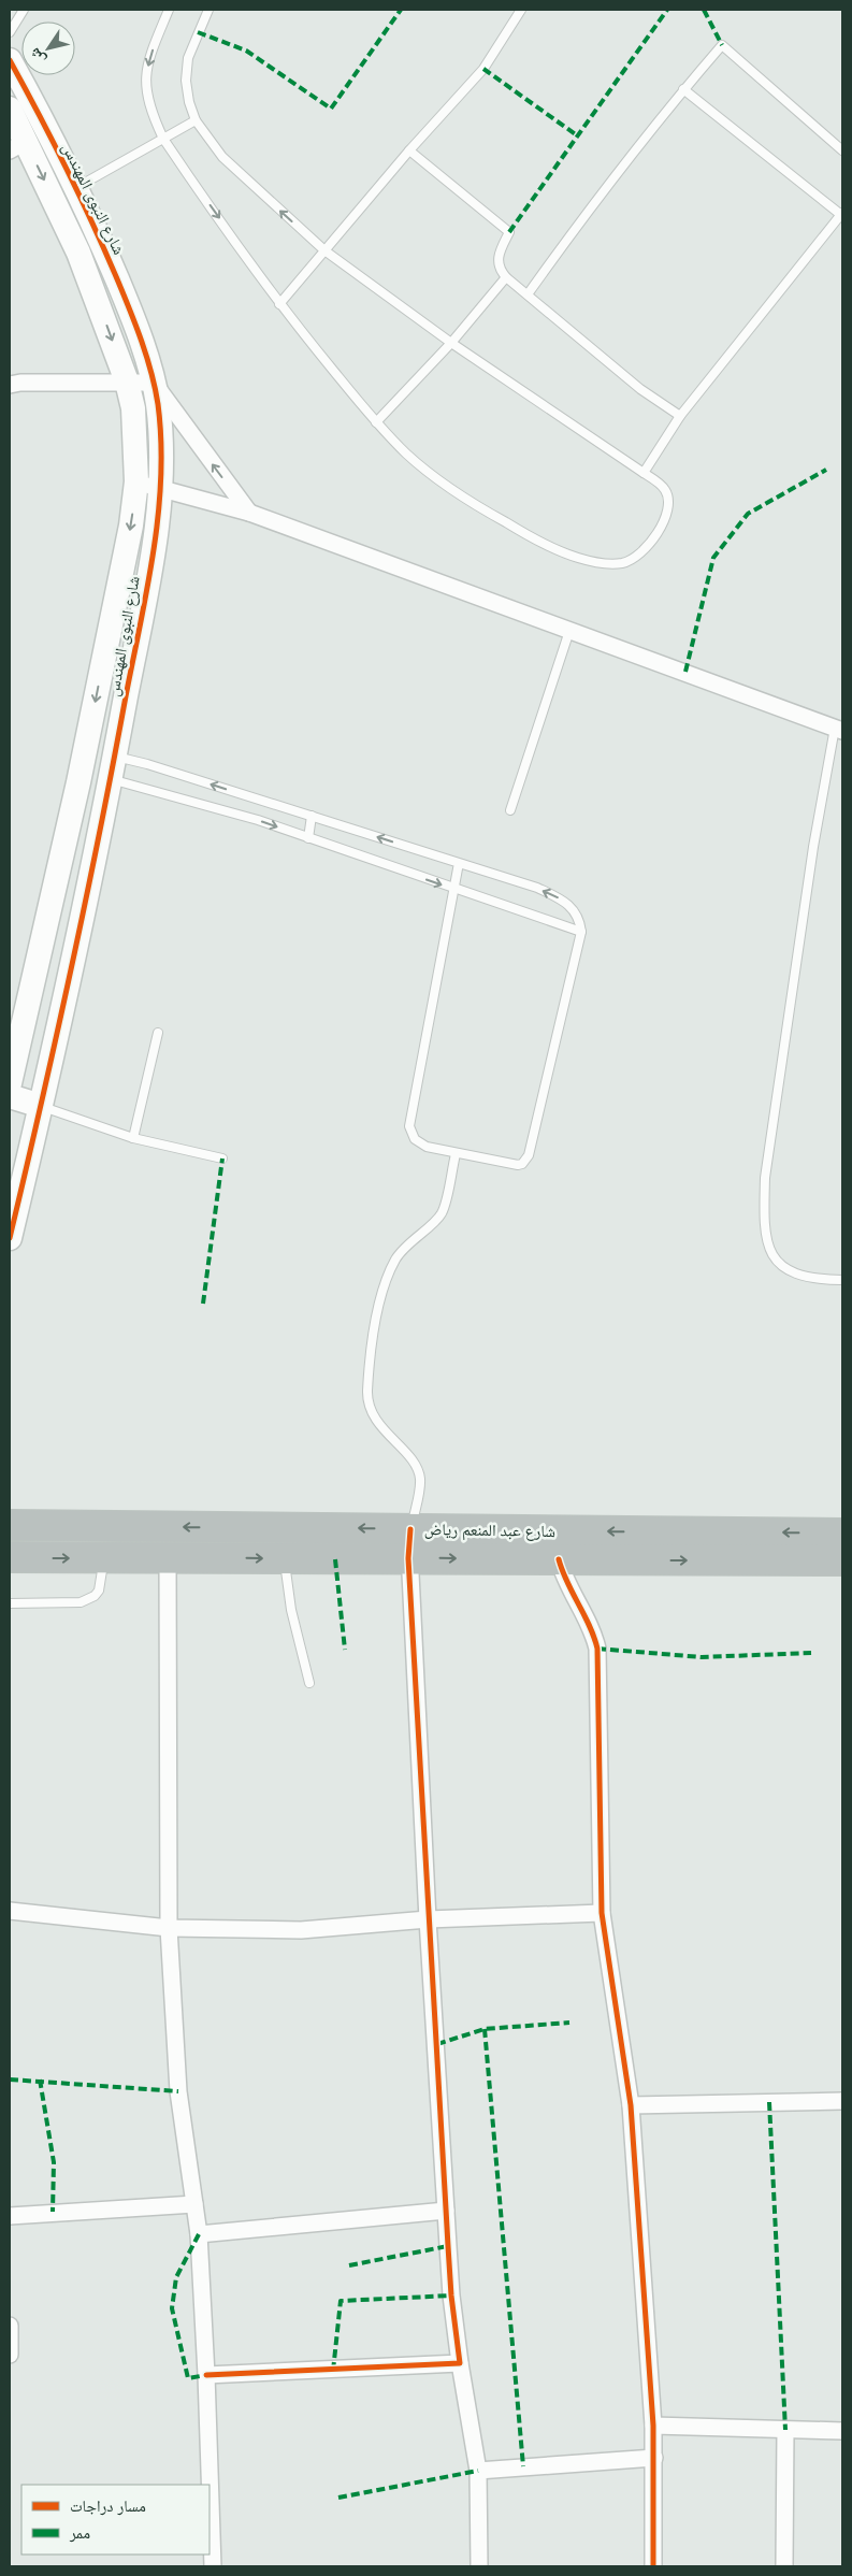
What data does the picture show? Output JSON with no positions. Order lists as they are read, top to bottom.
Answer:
{
  "streets": {
    "highway": ["شارع عبد المنعم رياض"],
    "street": ["شارع النبوى المهندس"]
  },
  "legend": ["مسار دراجات", "ممر"],
  "north": "bottom left"
}
